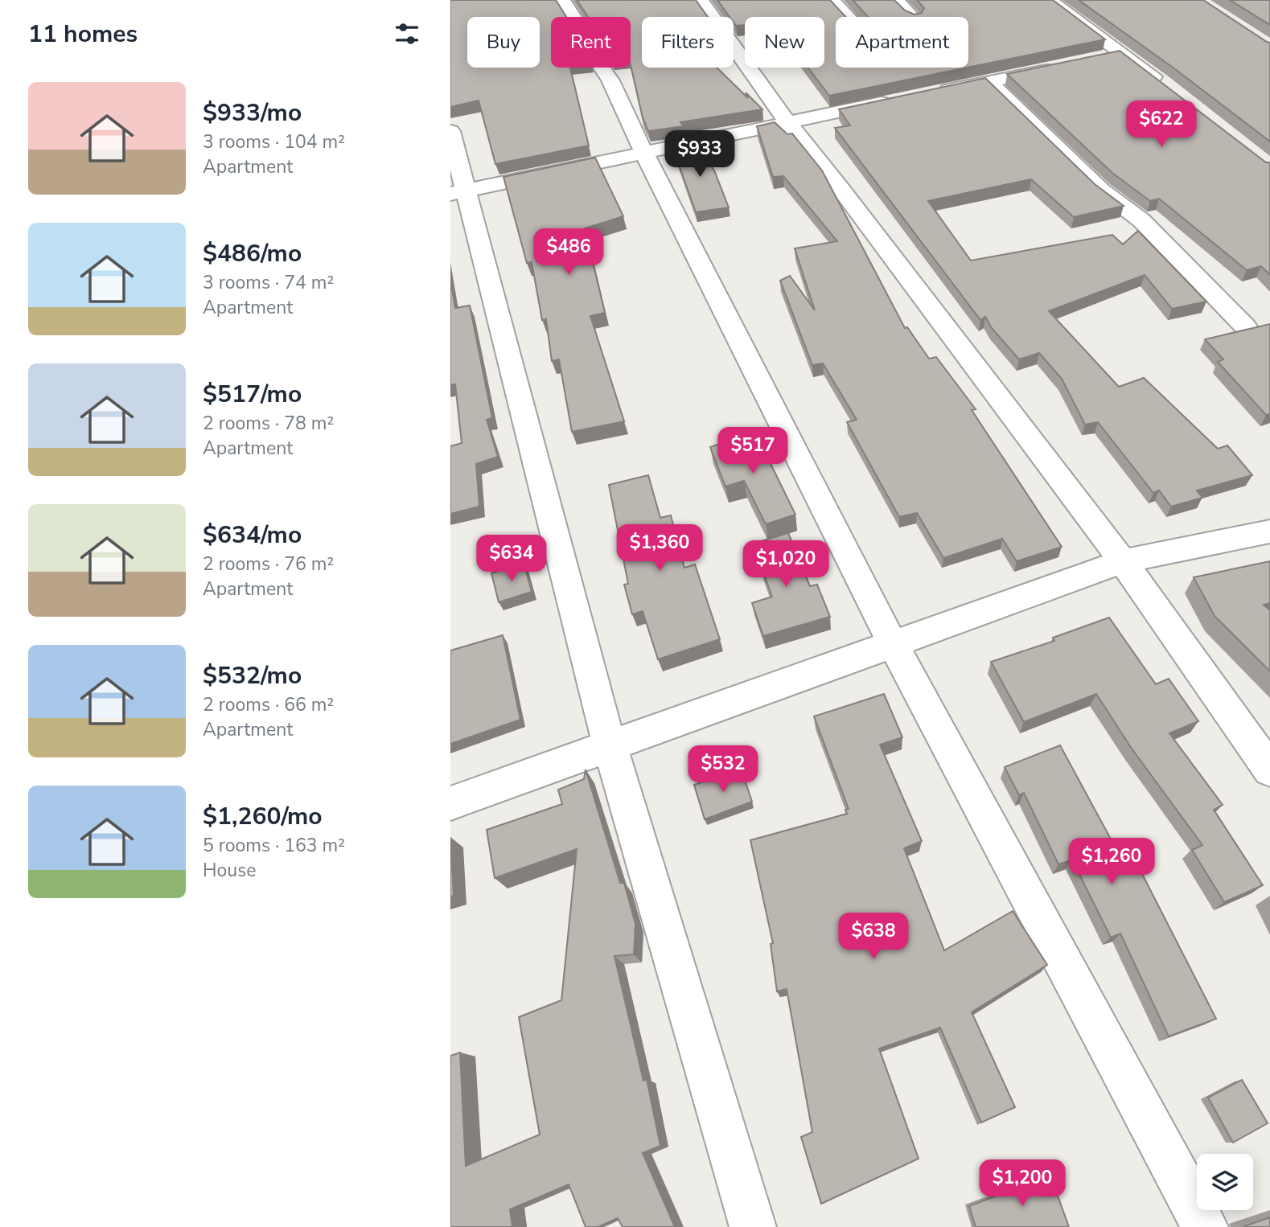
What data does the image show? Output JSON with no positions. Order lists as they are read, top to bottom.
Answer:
{
  "page": {
    "heading": "11 homes",
    "chip": [
      "Buy",
      "Rent",
      "Filters",
      "New",
      "Apartment"
    ],
    "list": [
      {
        "name": "$933/mo",
        "note": "3 rooms · 104 m² · Apartment"
      },
      {
        "name": "$486/mo",
        "note": "3 rooms · 74 m² · Apartment"
      },
      {
        "name": "$517/mo",
        "note": "2 rooms · 78 m² · Apartment"
      },
      {
        "name": "$634/mo",
        "note": "2 rooms · 76 m² · Apartment"
      },
      {
        "name": "$532/mo",
        "note": "2 rooms · 66 m² · Apartment"
      },
      {
        "name": "$1,260/mo",
        "note": "5 rooms · 163 m² · House"
      }
    ],
    "price": [
      "$622",
      "$933",
      "$486",
      "$517",
      "$1,360",
      "$634",
      "$1,020",
      "$532",
      "$1,260",
      "$638",
      "$1,200"
    ]
  }
}
